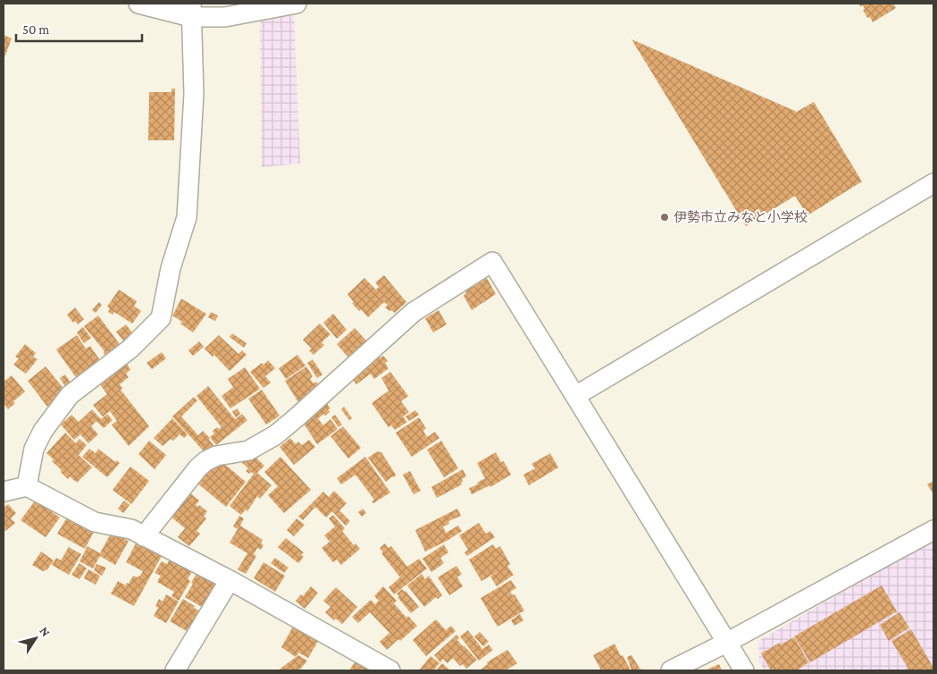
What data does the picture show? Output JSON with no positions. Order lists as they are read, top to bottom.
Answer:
{
  "places": ["伊勢市立みなと小学校"],
  "scale_bar": "50 m",
  "north": "top right"
}
